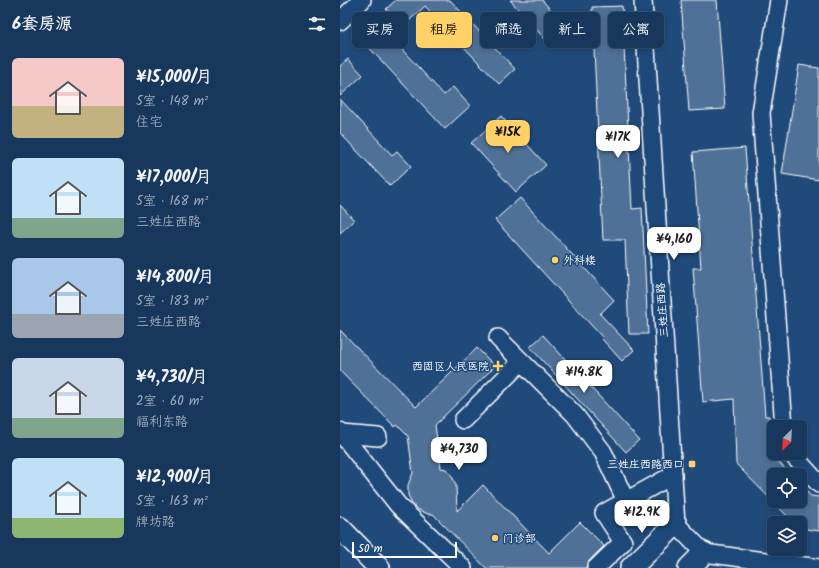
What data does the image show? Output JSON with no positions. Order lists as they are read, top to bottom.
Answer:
{
  "streets": {
    "street": ["三姓庄西路"]
  },
  "places": {
    "other": ["外科楼", "门诊部"],
    "health": ["西固区人民医院"],
    "transit": ["三姓庄西路西口"]
  },
  "scale_bar": "50 m",
  "north": "bottom left",
  "page": {
    "heading": "6套房源",
    "chip": [
      "买房",
      "租房",
      "筛选",
      "新上",
      "公寓"
    ],
    "list": [
      {
        "name": "¥15,000/月",
        "note": "5室 · 148 m² · 住宅"
      },
      {
        "name": "¥17,000/月",
        "note": "5室 · 168 m² · 三姓庄西路"
      },
      {
        "name": "¥14,800/月",
        "note": "5室 · 183 m² · 三姓庄西路"
      },
      {
        "name": "¥4,730/月",
        "note": "2室 · 60 m² · 福利东路"
      },
      {
        "name": "¥12,900/月",
        "note": "5室 · 163 m² · 牌坊路"
      }
    ],
    "price": [
      "¥15K",
      "¥17K",
      "¥4,160",
      "¥14.8K",
      "¥4,730",
      "¥12.9K"
    ],
    "scale": "50 m"
  }
}
